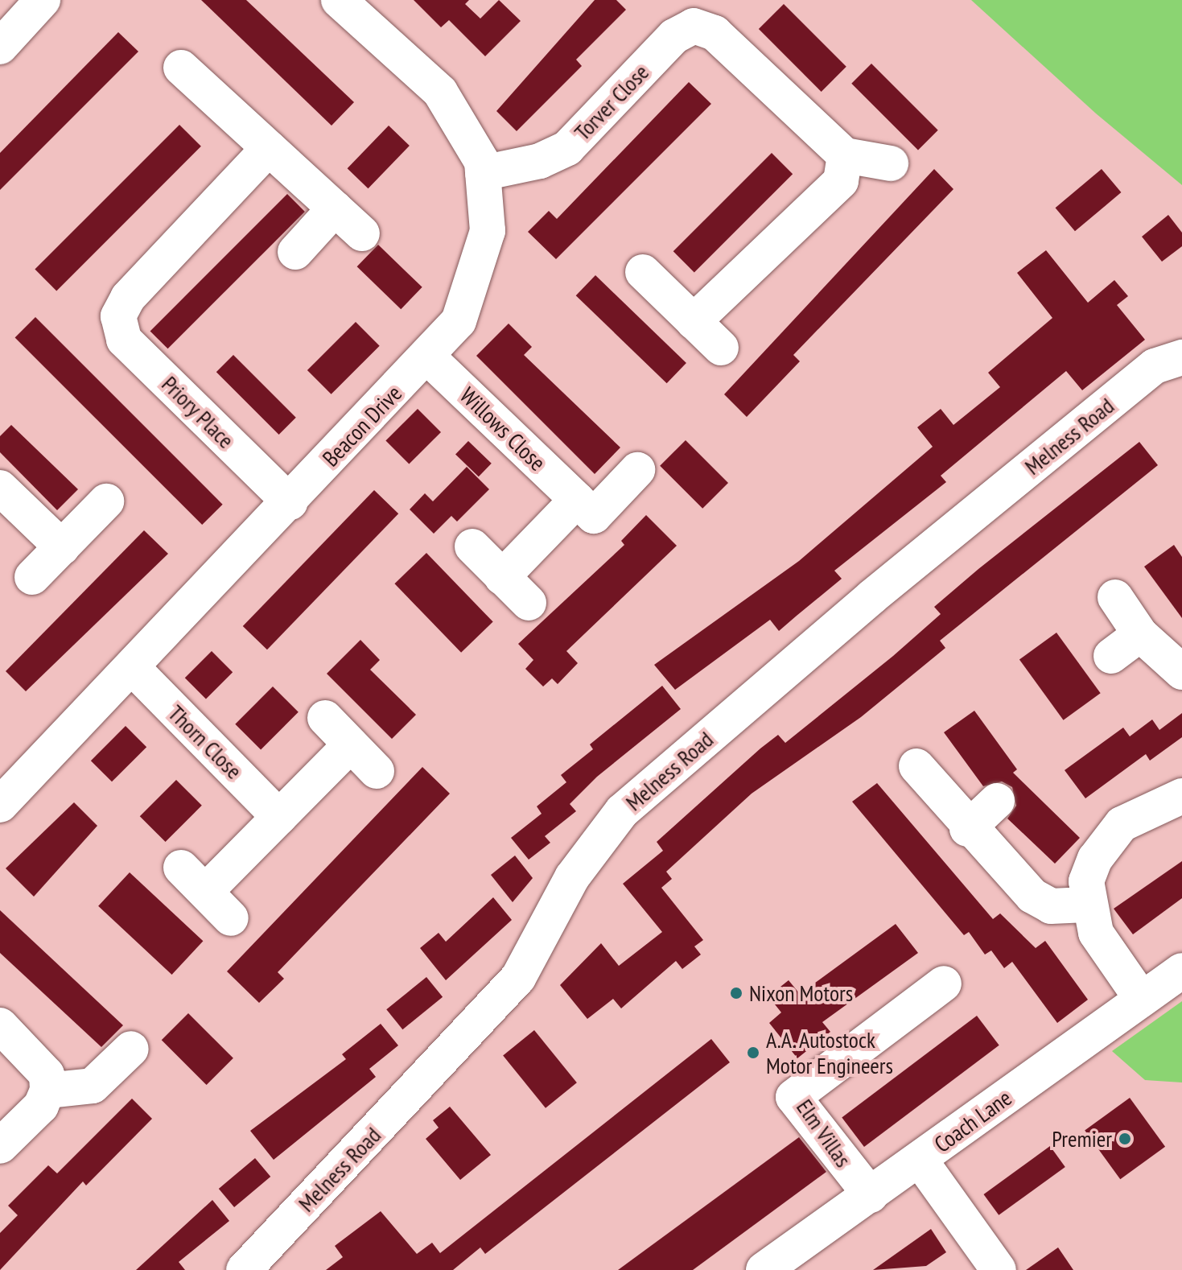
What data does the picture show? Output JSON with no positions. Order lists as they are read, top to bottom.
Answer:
{
  "streets": {
    "street": [
      "Torver Close",
      "Priory Place",
      "Beacon Drive",
      "Willows Close",
      "Melness Road",
      "Thorn Close",
      "Coach Lane",
      "Elm Villas"
    ]
  },
  "crossings": [
    ["Torver Close", "Beacon Drive"],
    ["Priory Place", "Beacon Drive"],
    ["Beacon Drive", "Willows Close"],
    ["Beacon Drive", "Thorn Close"],
    ["Coach Lane", "Elm Villas"]
  ],
  "places": ["Nixon Motors", "A.A. Autostock Motor Engineers", "Premier"]
}
